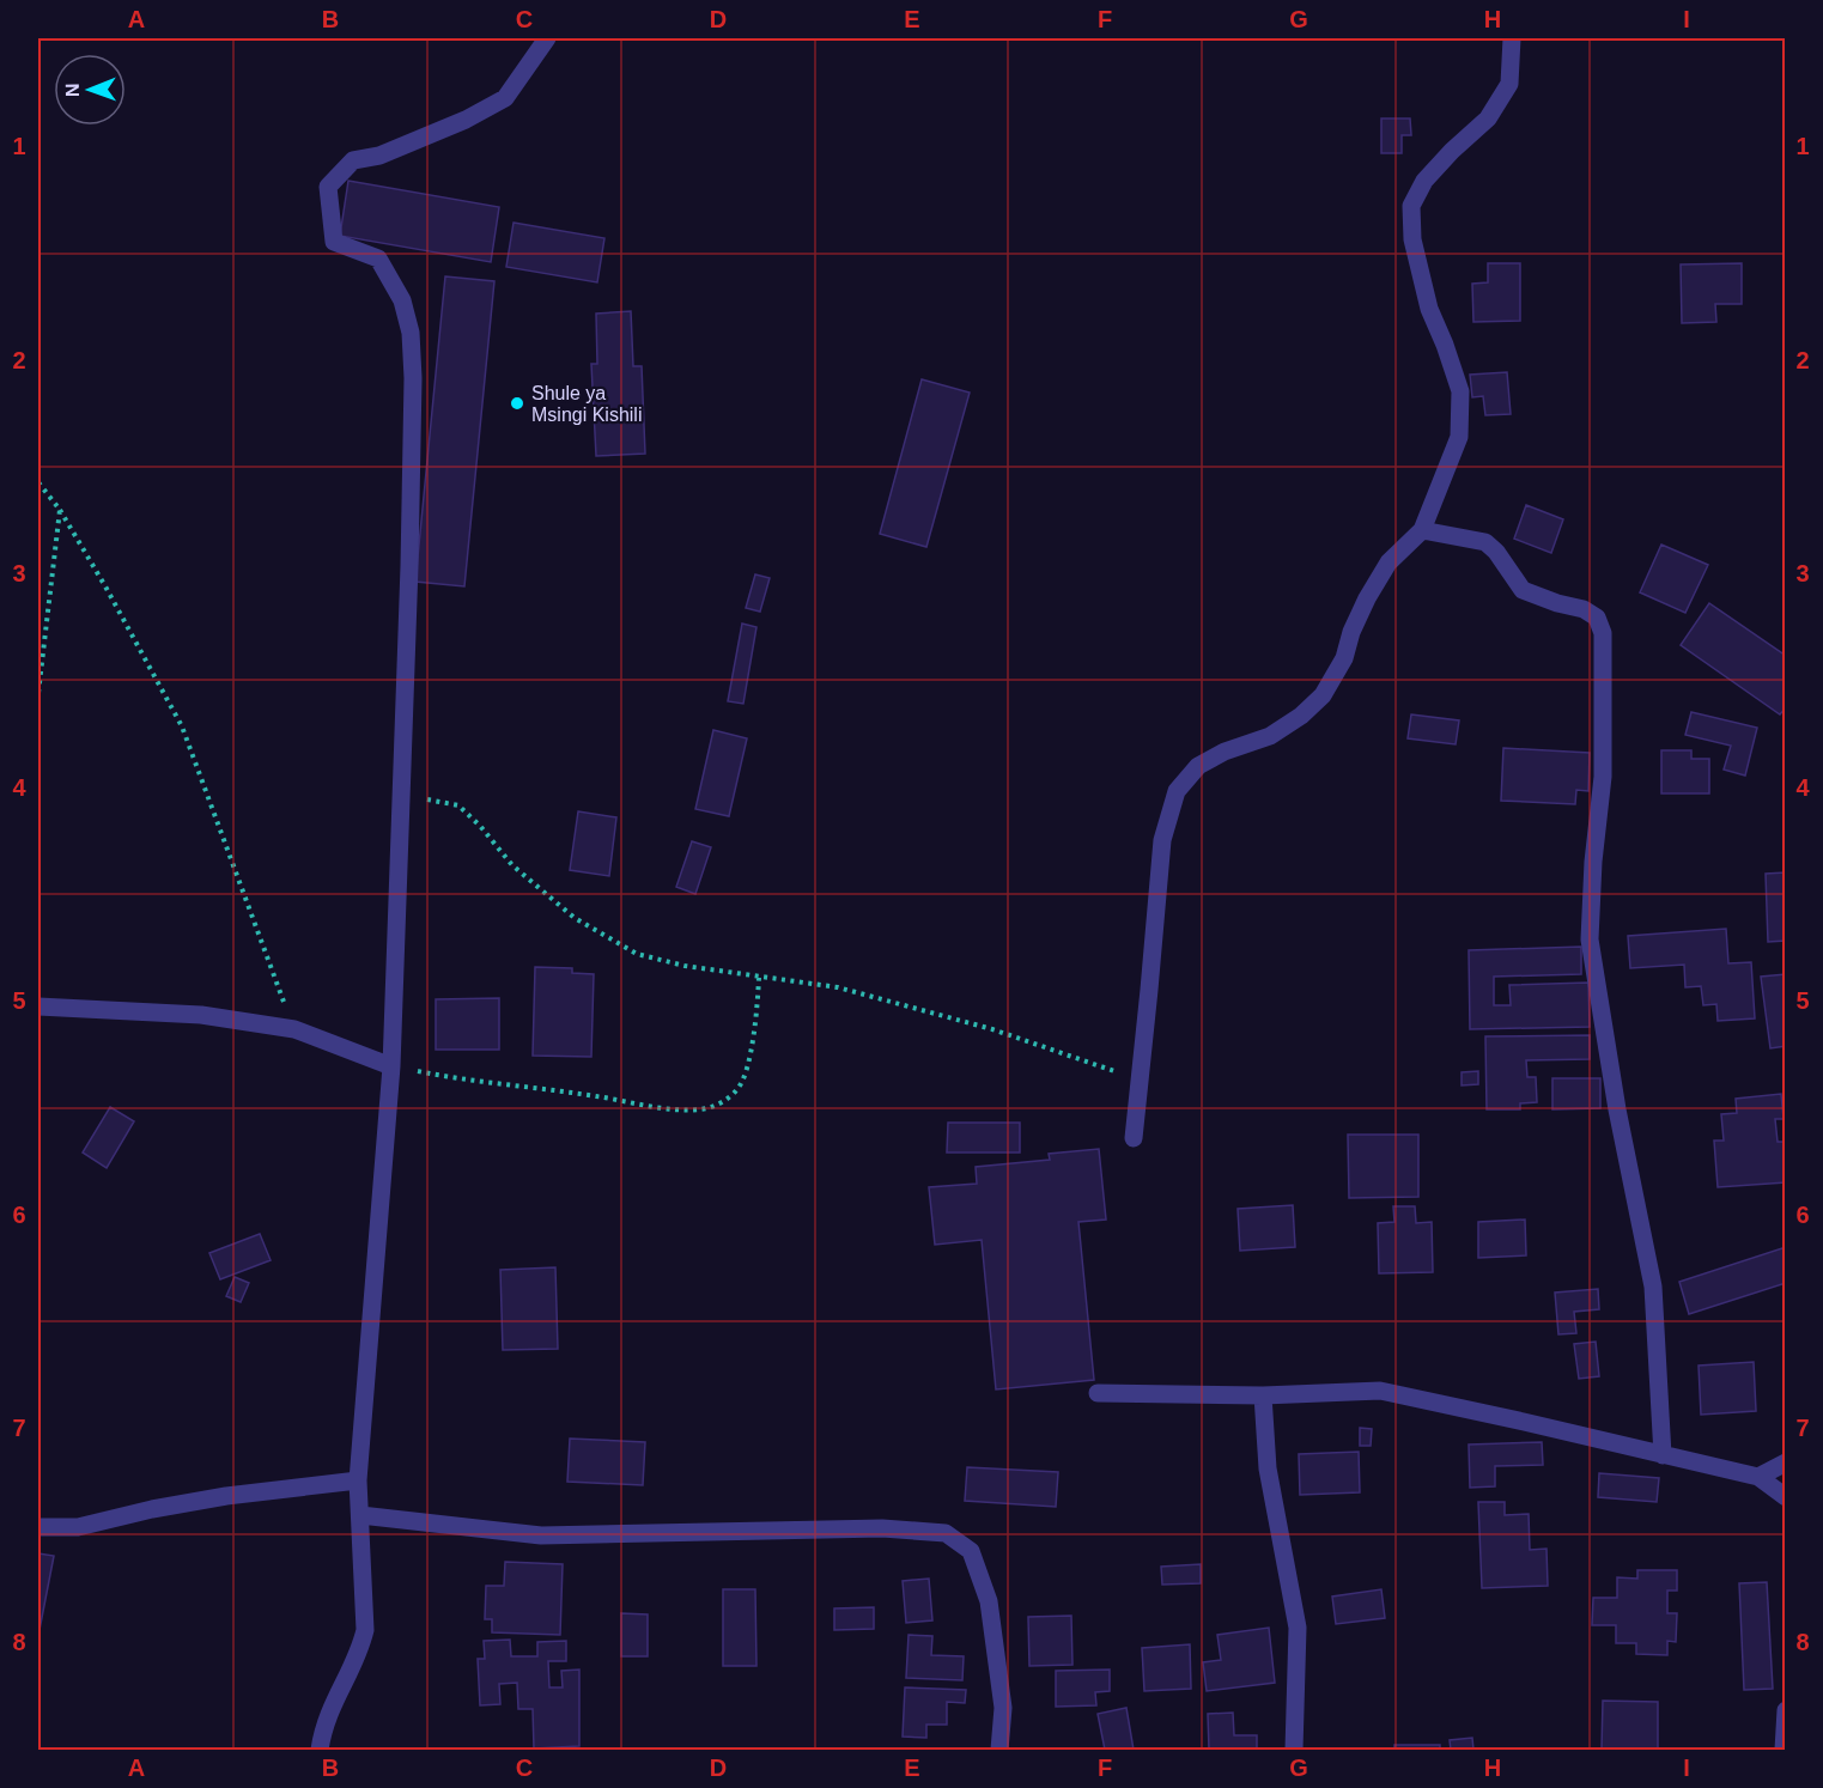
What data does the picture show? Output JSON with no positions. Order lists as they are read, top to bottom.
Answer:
{
  "places": ["Shule ya Msingi Kishili"],
  "north": "left",
  "grid": {
    "columns": [
      "A",
      "B",
      "C",
      "D",
      "E",
      "F",
      "G",
      "H",
      "I"
    ],
    "rows": [
      "1",
      "2",
      "3",
      "4",
      "5",
      "6",
      "7",
      "8"
    ]
  }
}
